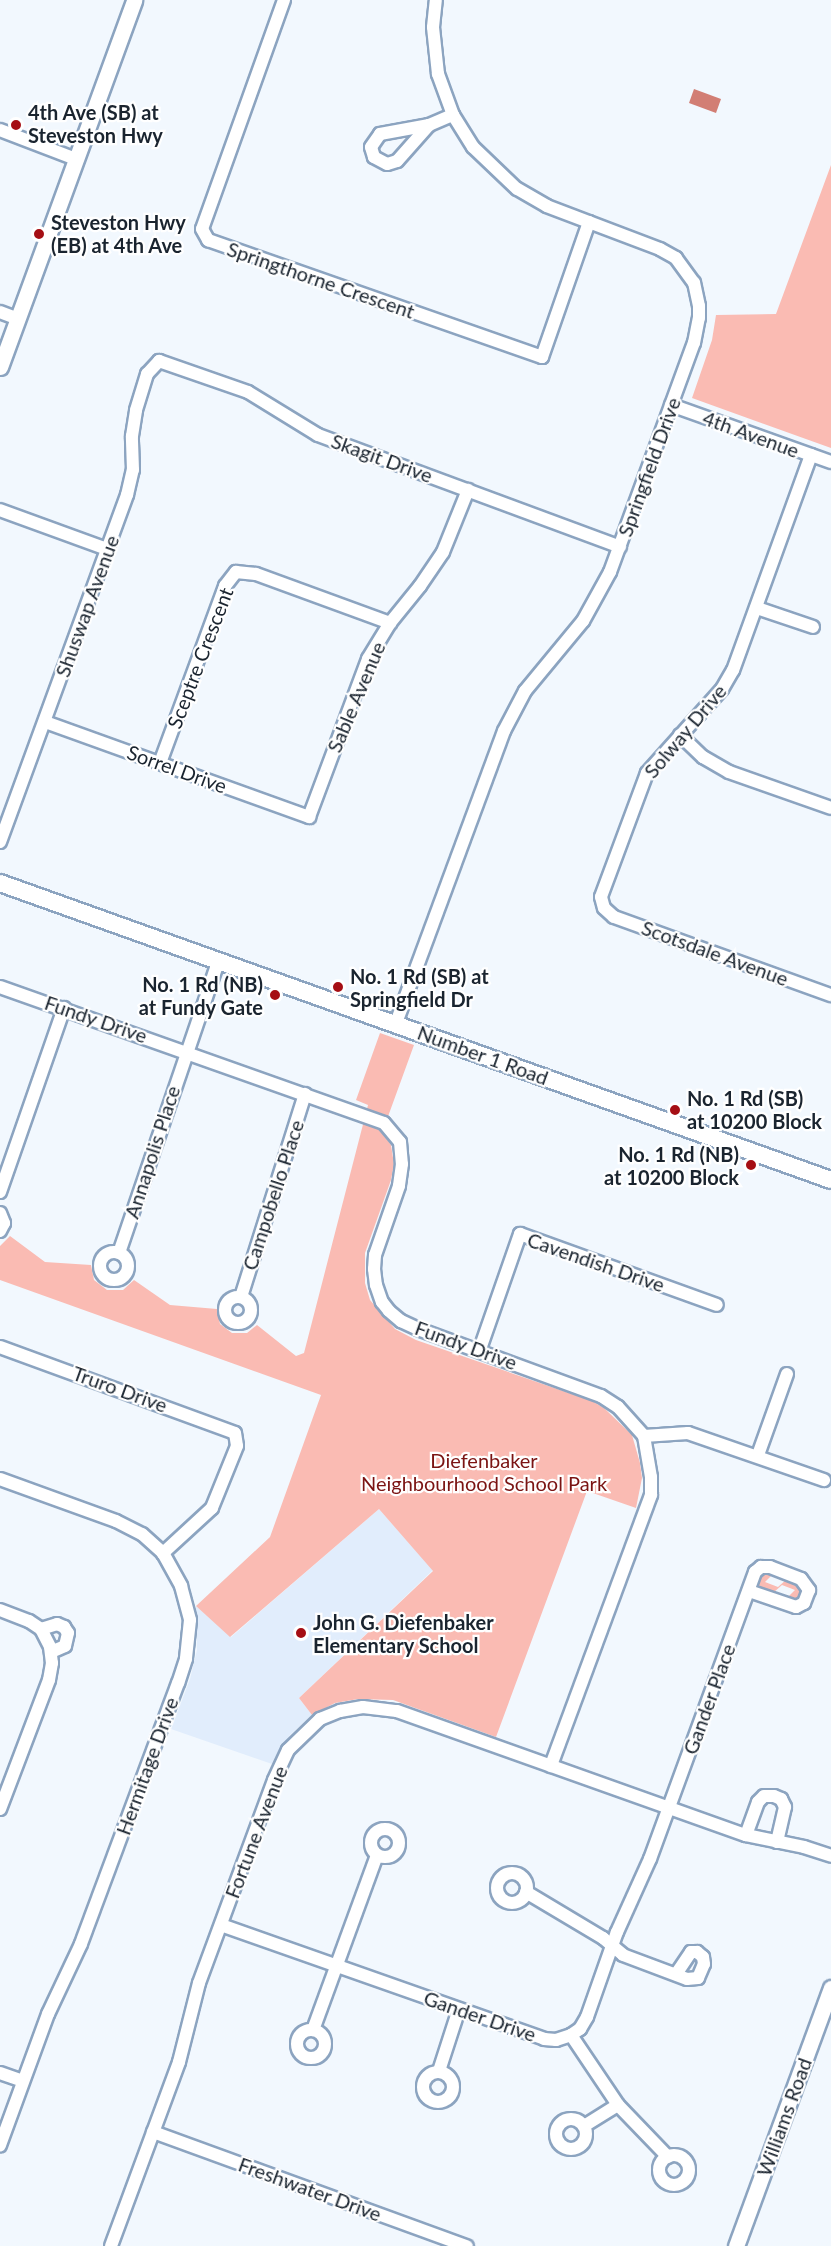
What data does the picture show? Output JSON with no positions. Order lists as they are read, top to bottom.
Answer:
{
  "streets": {
    "main road": ["Number 1 Road"],
    "street": [
      "Springthorne Crescent",
      "4th Avenue",
      "Skagit Drive",
      "Springfield Drive",
      "Shuswap Avenue",
      "Sceptre Crescent",
      "Sable Avenue",
      "Solway Drive",
      "Sorrel Drive",
      "Scotsdale Avenue",
      "Fundy Drive",
      "Annapolis Place",
      "Campobello Place",
      "Cavendish Drive",
      "Truro Drive",
      "Gander Place",
      "Hermitage Drive",
      "Fortune Avenue",
      "Gander Drive",
      "Williams Road",
      "Freshwater Drive"
    ]
  },
  "crossings": [
    ["Springthorne Crescent", "Springfield Drive"],
    ["4th Avenue", "Springfield Drive"],
    ["4th Avenue", "Solway Drive"],
    ["Skagit Drive", "Springfield Drive"],
    ["Skagit Drive", "Shuswap Avenue"],
    ["Skagit Drive", "Sable Avenue"],
    ["Springfield Drive", "Number 1 Road"],
    ["Shuswap Avenue", "Sorrel Drive"],
    ["Sceptre Crescent", "Sable Avenue"],
    ["Sceptre Crescent", "Sorrel Drive"],
    ["Sable Avenue", "Sorrel Drive"],
    ["Solway Drive", "Scotsdale Avenue"],
    ["Fundy Drive", "Annapolis Place"],
    ["Fundy Drive", "Campobello Place"],
    ["Fundy Drive", "Cavendish Drive"],
    ["Number 1 Road", "Annapolis Place"],
    ["Truro Drive", "Hermitage Drive"],
    ["Gander Place", "Fortune Avenue"],
    ["Fortune Avenue", "Gander Drive"],
    ["Fortune Avenue", "Freshwater Drive"]
  ],
  "parks": ["Diefenbaker Neighbourhood School Park"],
  "places": [
    "4th Ave (SB) at Steveston Hwy",
    "Steveston Hwy (EB) at 4th Ave",
    "No. 1 Rd (SB) at Springfield Dr",
    "No. 1 Rd (NB) at Fundy Gate",
    "No. 1 Rd (SB) at 10200 Block",
    "No. 1 Rd (NB) at 10200 Block",
    "John G. Diefenbaker Elementary School"
  ]
}
